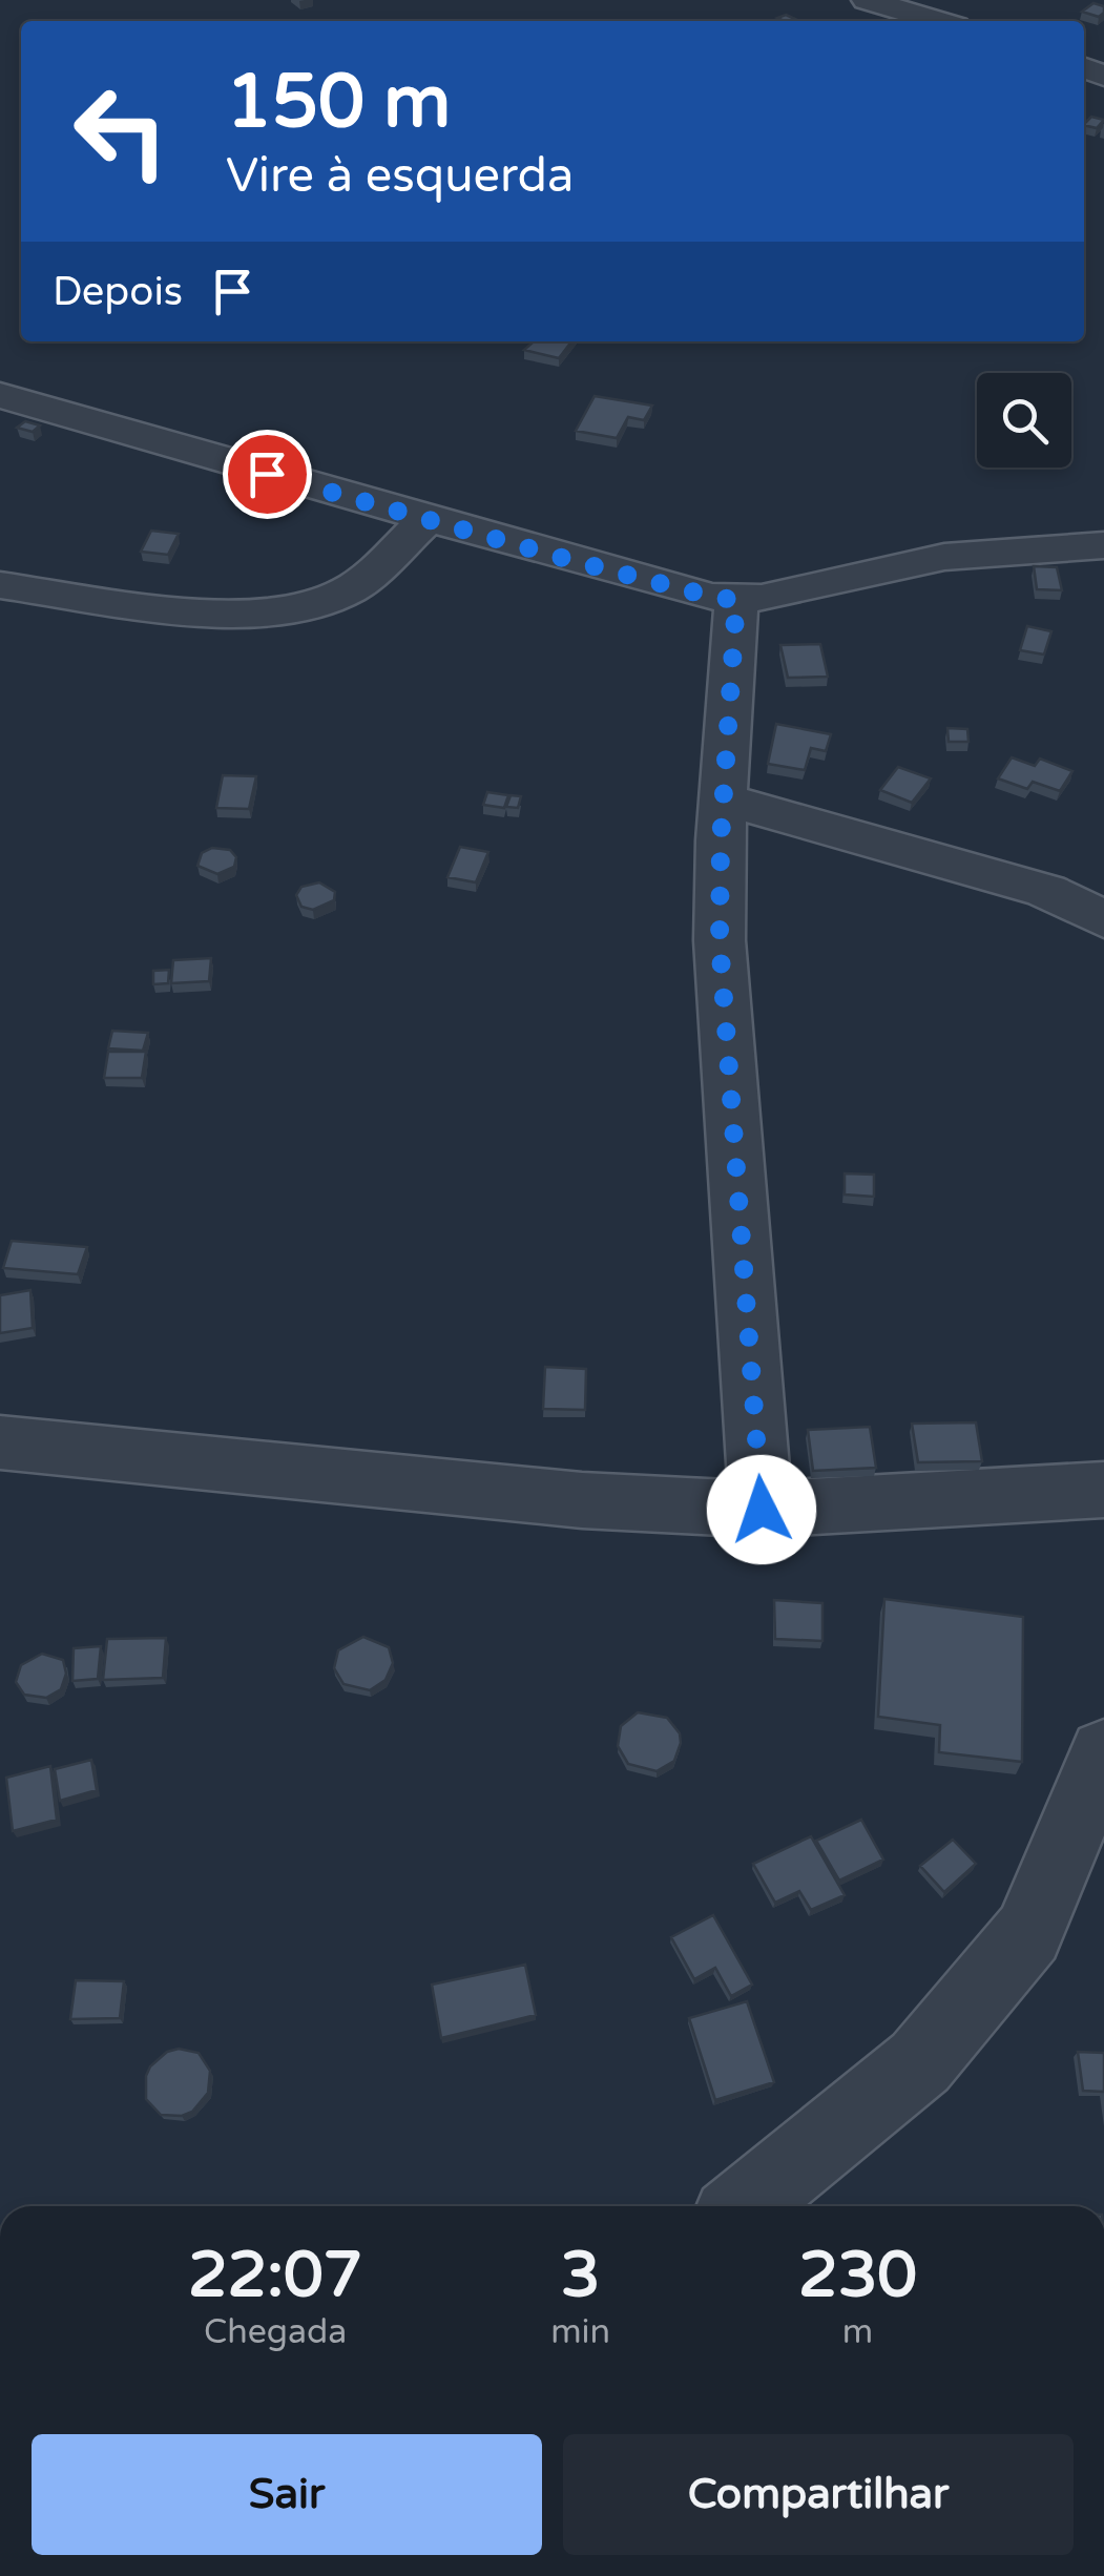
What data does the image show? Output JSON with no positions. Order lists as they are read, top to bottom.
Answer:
{
  "page": {
    "turn": ["150 m", "Vire à esquerda"],
    "then": "Depois",
    "eta": [
      "22:07",
      "Chegada",
      "3",
      "min",
      "230",
      "m"
    ],
    "buttons": ["Sair", "Compartilhar"]
  }
}
